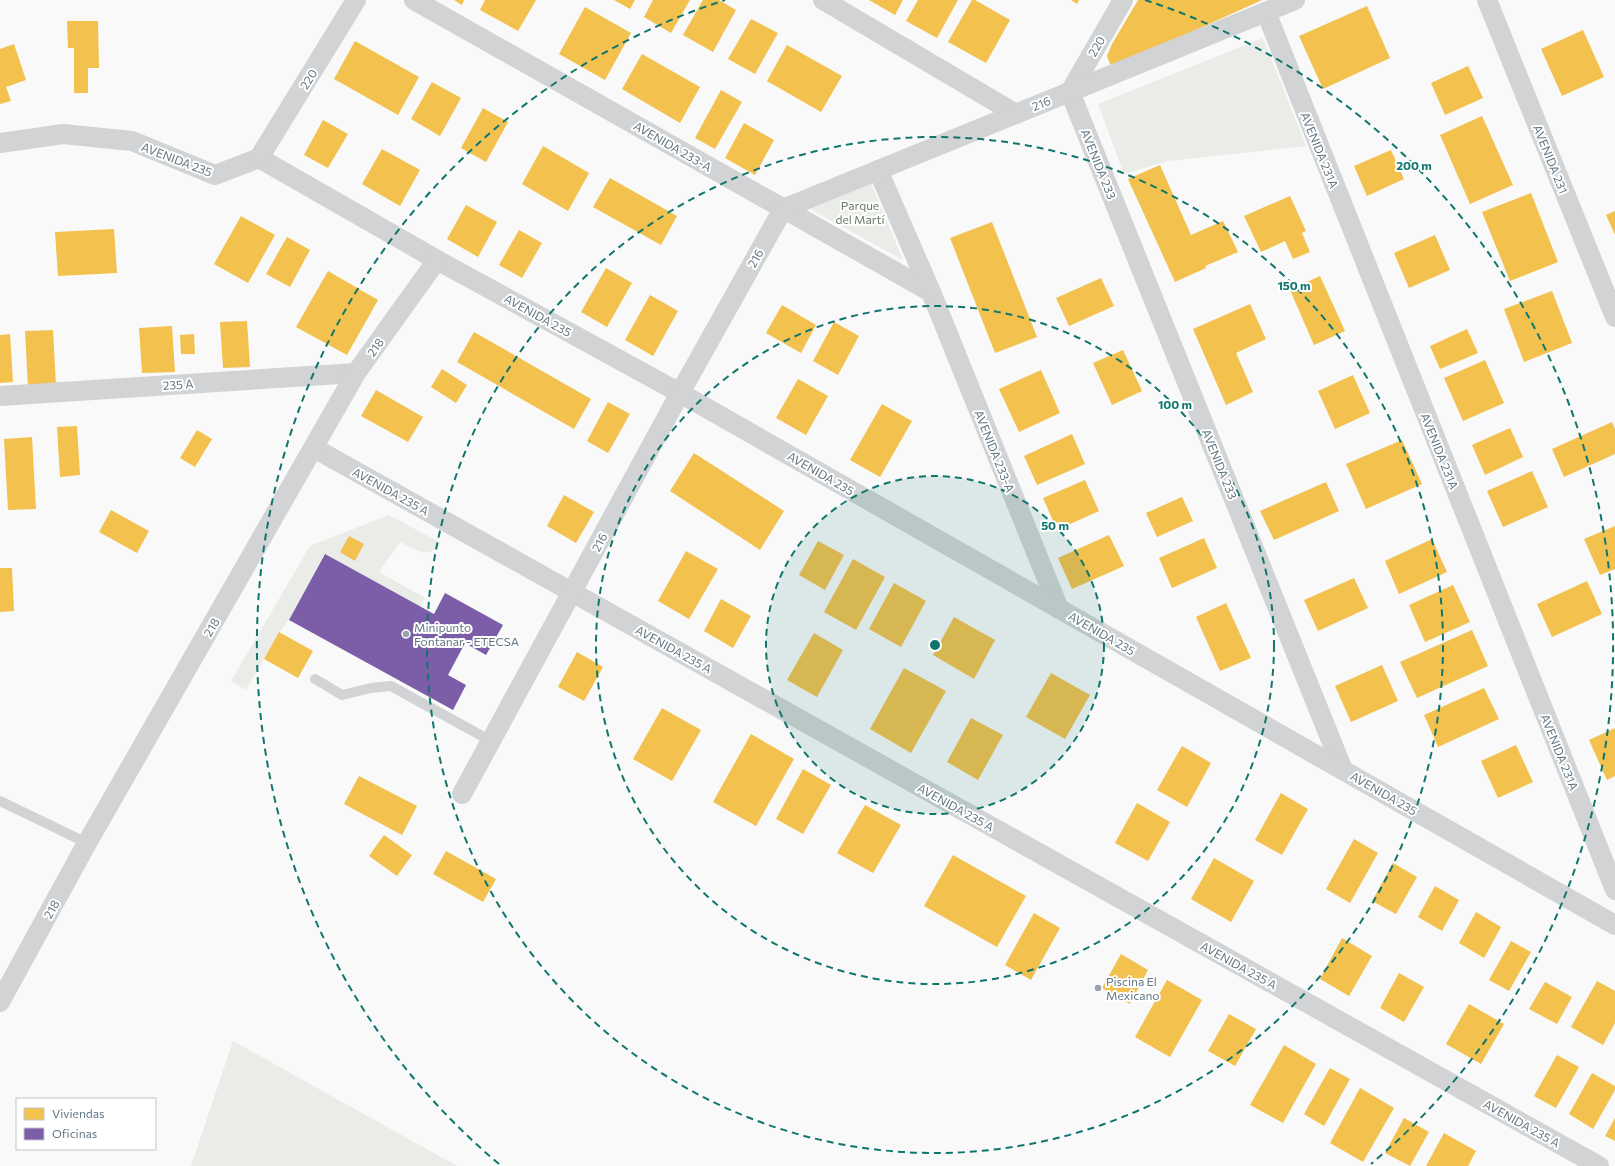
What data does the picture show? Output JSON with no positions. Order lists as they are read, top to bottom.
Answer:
{
  "streets": {
    "street": [
      "220",
      "216",
      "AVENIDA 233-A",
      "AVENIDA 231A",
      "AVENIDA 235",
      "AVENIDA 231",
      "AVENIDA 233",
      "218",
      "235 A",
      "AVENIDA 235 A"
    ]
  },
  "crossings": [
    ["220", "216"],
    ["220", "AVENIDA 235"],
    ["220", "AVENIDA 233"],
    ["216", "AVENIDA 233-A"],
    ["216", "AVENIDA 231A"],
    ["216", "AVENIDA 235"],
    ["216", "AVENIDA 233"],
    ["216", "AVENIDA 235 A"],
    ["AVENIDA 233-A", "AVENIDA 235"],
    ["AVENIDA 235", "AVENIDA 233"],
    ["AVENIDA 235", "218"],
    ["218", "235 A"],
    ["218", "AVENIDA 235 A"]
  ],
  "parks": ["Parque del Martí"],
  "places": ["Minipunto Fontanar - ETECSA", "Piscina El Mexicano"],
  "legend": ["Viviendas", "Oficinas"],
  "rings": [
    "200 m",
    "150 m",
    "100 m",
    "50 m"
  ]
}
